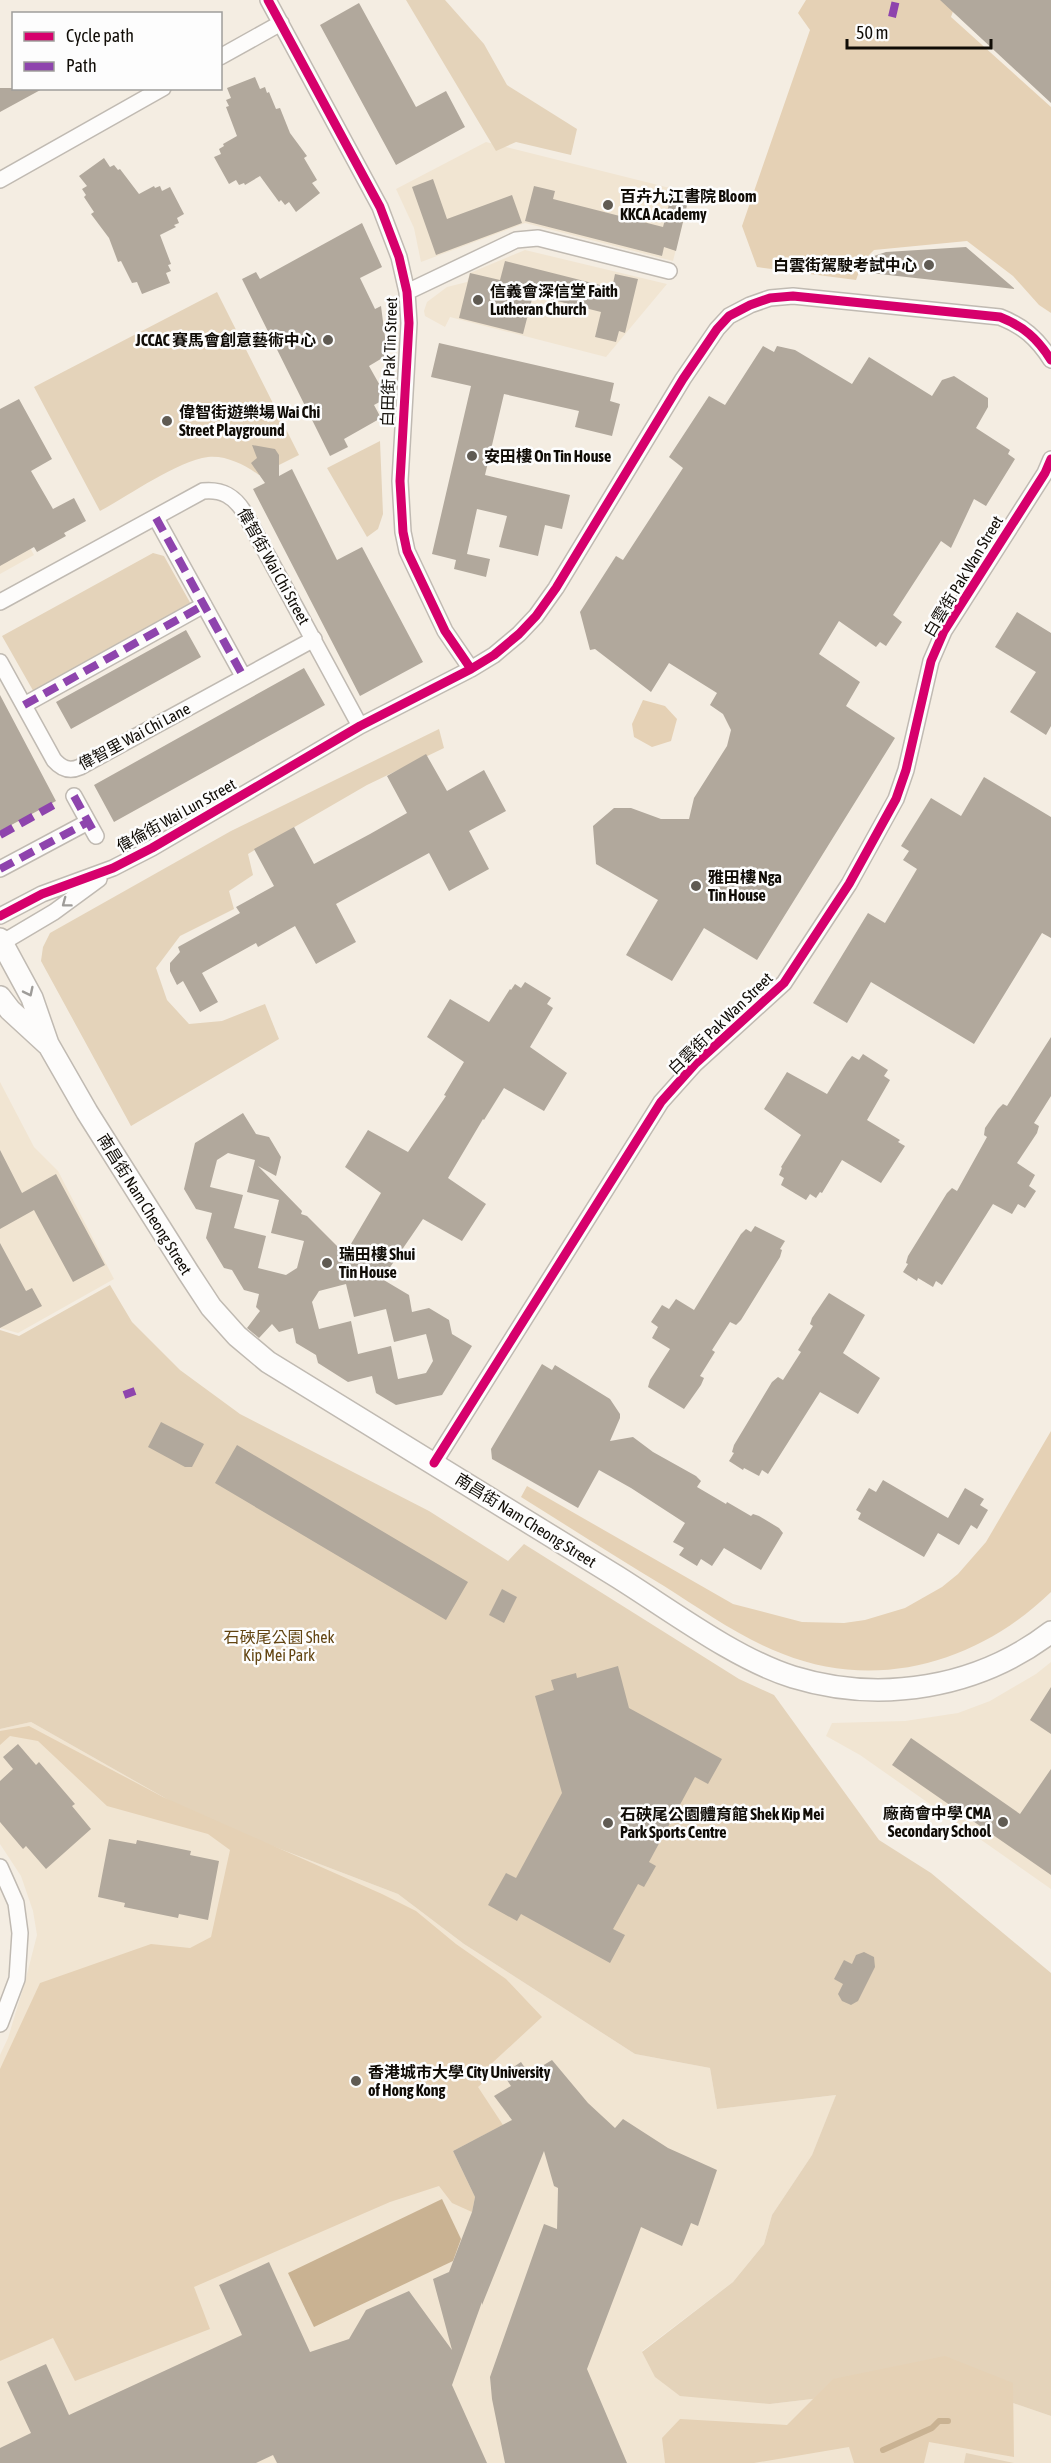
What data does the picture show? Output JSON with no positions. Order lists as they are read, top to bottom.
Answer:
{
  "streets": {
    "main road": ["南昌街 Nam Cheong Street"],
    "street": [
      "白田街 Pak Tin Street",
      "偉智街 Wai Chi Street",
      "白雲街 Pak Wan Street",
      "偉智里 Wai Chi Lane",
      "偉倫街 Wai Lun Street"
    ]
  },
  "crossings": [
    ["偉智街 Wai Chi Street", "偉智里 Wai Chi Lane"],
    ["偉智街 Wai Chi Street", "偉倫街 Wai Lun Street"],
    ["白雲街 Pak Wan Street", "南昌街 Nam Cheong Street"],
    ["偉倫街 Wai Lun Street", "南昌街 Nam Cheong Street"]
  ],
  "parks": ["石硤尾公園 Shek Kip Mei Park"],
  "places": [
    "百卉九江書院 Bloom KKCA Academy",
    "白雲街駕駛考試中心",
    "信義會深信堂 Faith Lutheran Church",
    "JCCAC 賽馬會創意藝術中心",
    "偉智街遊樂場 Wai Chi Street Playground",
    "安田樓 On Tin House",
    "雅田樓 Nga Tin House",
    "瑞田樓 Shui Tin House",
    "廠商會中學 CMA Secondary School",
    "石硤尾公園體育館 Shek Kip Mei Park Sports Centre",
    "香港城市大學 City University of Hong Kong"
  ],
  "legend": ["Cycle path", "Path"],
  "scale_bar": "50 m"
}
